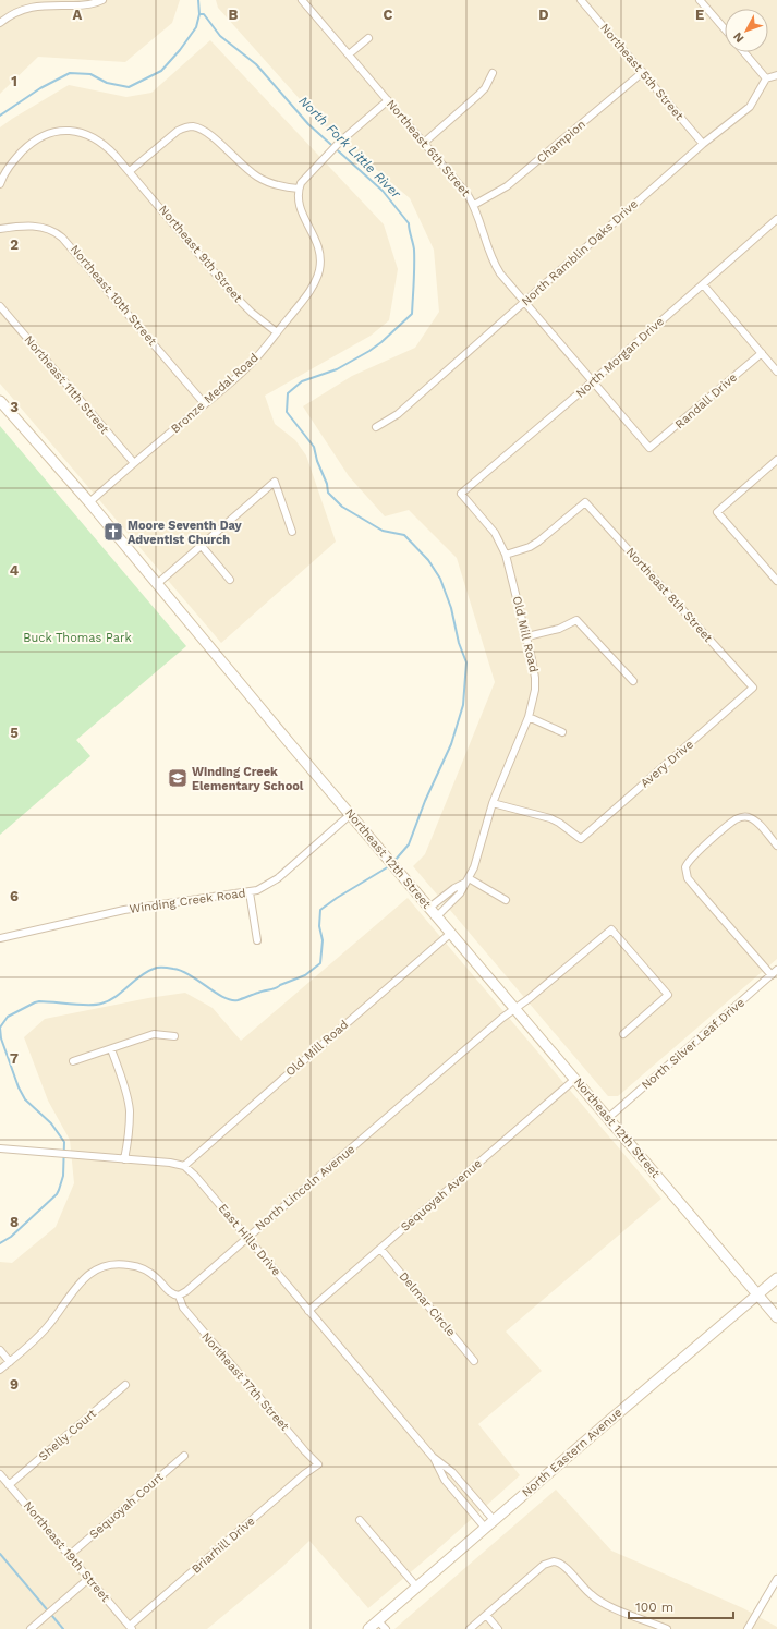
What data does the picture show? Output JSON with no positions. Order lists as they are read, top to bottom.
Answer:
{
  "streets": {
    "street": [
      "Northeast 5th Street",
      "Champion",
      "Northeast 6th Street",
      "North Ramblin Oaks Drive",
      "Northeast 9th Street",
      "Northeast 10th Street",
      "North Morgan Drive",
      "Northeast 11th Street",
      "Bronze Medal Road",
      "Randall Drive",
      "Northeast 8th Street",
      "Old Mill Road",
      "Avery Drive",
      "Northeast 12th Street",
      "Winding Creek Road",
      "North Silver Leaf Drive",
      "North Lincoln Avenue",
      "Sequoyah Avenue",
      "East Hills Drive",
      "Delmar Circle",
      "Northeast 17th Street",
      "Shelly Court",
      "North Eastern Avenue",
      "Sequoyah Court",
      "Briarhill Drive",
      "Northeast 19th Street"
    ]
  },
  "crossings": [
    ["Northeast 5th Street", "Champion"],
    ["Northeast 5th Street", "North Ramblin Oaks Drive"],
    ["Champion", "Northeast 6th Street"],
    ["Northeast 6th Street", "North Ramblin Oaks Drive"],
    ["Northeast 6th Street", "North Morgan Drive"],
    ["Northeast 6th Street", "Randall Drive"],
    ["Northeast 9th Street", "Bronze Medal Road"],
    ["Northeast 10th Street", "Bronze Medal Road"],
    ["North Morgan Drive", "Old Mill Road"],
    ["Northeast 11th Street", "Bronze Medal Road"],
    ["Bronze Medal Road", "Northeast 12th Street"],
    ["Northeast 8th Street", "Old Mill Road"],
    ["Northeast 8th Street", "Avery Drive"],
    ["Old Mill Road", "Avery Drive"],
    ["Old Mill Road", "Northeast 12th Street"],
    ["Old Mill Road", "East Hills Drive"],
    ["Northeast 12th Street", "Winding Creek Road"],
    ["Northeast 12th Street", "North Silver Leaf Drive"],
    ["Northeast 12th Street", "North Lincoln Avenue"],
    ["Northeast 12th Street", "Sequoyah Avenue"],
    ["Northeast 12th Street", "North Eastern Avenue"],
    ["North Lincoln Avenue", "East Hills Drive"],
    ["North Lincoln Avenue", "Northeast 17th Street"],
    ["Sequoyah Avenue", "East Hills Drive"],
    ["Sequoyah Avenue", "Delmar Circle"],
    ["East Hills Drive", "North Eastern Avenue"],
    ["Northeast 17th Street", "Briarhill Drive"],
    ["Shelly Court", "Northeast 19th Street"],
    ["Sequoyah Court", "Northeast 19th Street"],
    ["Briarhill Drive", "Northeast 19th Street"]
  ],
  "water": ["North Fork Little River"],
  "parks": ["Buck Thomas Park"],
  "places": {
    "church": ["Moore Seventh Day Adventist Church"],
    "school or university": ["Winding Creek Elementary School"]
  },
  "scale_bar": "100 m",
  "north": "bottom left",
  "grid": {
    "columns": [
      "A",
      "B",
      "C",
      "D",
      "E"
    ],
    "rows": [
      "1",
      "2",
      "3",
      "4",
      "5",
      "6",
      "7",
      "8",
      "9"
    ]
  }
}
